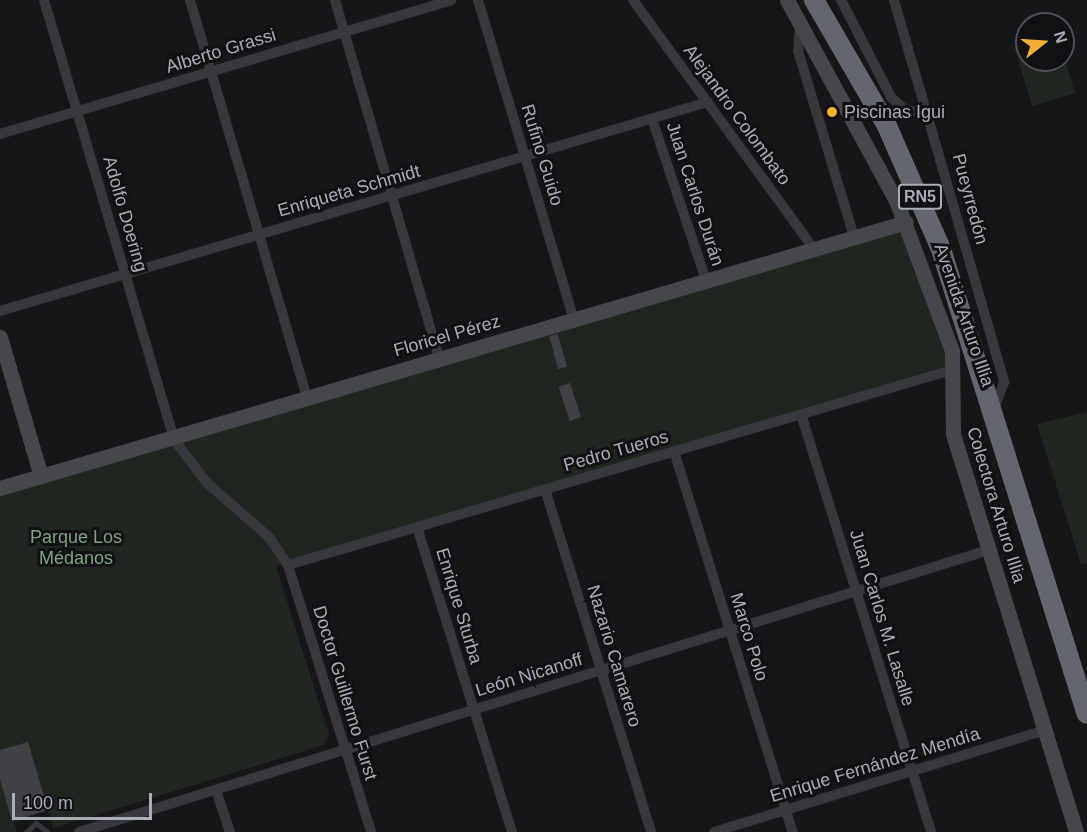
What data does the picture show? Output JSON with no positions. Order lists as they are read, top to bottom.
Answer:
{
  "streets": {
    "highway": ["RN5", "Avenida Arturo Illia"],
    "street": [
      "Alberto Grassi",
      "Alejandro Colombato",
      "Rufino Guido",
      "Enriqueta Schmidt",
      "Juan Carlos Durán",
      "Pueyrredón",
      "Adolfo Doering",
      "Floricel Pérez",
      "Pedro Tueros",
      "Colectora Arturo Illia",
      "Enrique Sturba",
      "Juan Carlos M. Lasalle",
      "Marco Polo",
      "Nazario Camarero",
      "León Nicanoff",
      "Doctor Guillermo Furst",
      "Enrique Fernández Mendía"
    ]
  },
  "crossings": [
    ["Alberto Grassi", "Adolfo Doering"],
    ["Alejandro Colombato", "Enriqueta Schmidt"],
    ["Alejandro Colombato", "Floricel Pérez"],
    ["Rufino Guido", "Enriqueta Schmidt"],
    ["Rufino Guido", "Floricel Pérez"],
    ["Enriqueta Schmidt", "Juan Carlos Durán"],
    ["Enriqueta Schmidt", "Adolfo Doering"],
    ["Juan Carlos Durán", "Floricel Pérez"],
    ["Pueyrredón", "Avenida Arturo Illia"],
    ["Adolfo Doering", "Floricel Pérez"],
    ["Adolfo Doering", "Pedro Tueros"],
    ["Adolfo Doering", "Doctor Guillermo Furst"],
    ["Floricel Pérez", "Colectora Arturo Illia"],
    ["Pedro Tueros", "Colectora Arturo Illia"],
    ["Pedro Tueros", "Enrique Sturba"],
    ["Pedro Tueros", "Juan Carlos M. Lasalle"],
    ["Pedro Tueros", "Marco Polo"],
    ["Pedro Tueros", "Nazario Camarero"],
    ["Pedro Tueros", "Doctor Guillermo Furst"],
    ["Colectora Arturo Illia", "León Nicanoff"],
    ["Colectora Arturo Illia", "Enrique Fernández Mendía"],
    ["Enrique Sturba", "León Nicanoff"],
    ["Juan Carlos M. Lasalle", "León Nicanoff"],
    ["Juan Carlos M. Lasalle", "Enrique Fernández Mendía"],
    ["Marco Polo", "León Nicanoff"],
    ["Marco Polo", "Enrique Fernández Mendía"],
    ["Nazario Camarero", "León Nicanoff"],
    ["León Nicanoff", "Doctor Guillermo Furst"]
  ],
  "parks": ["Parque Los Médanos"],
  "places": ["Piscinas Igui"],
  "scale_bar": "100 m",
  "north": "right"
}
